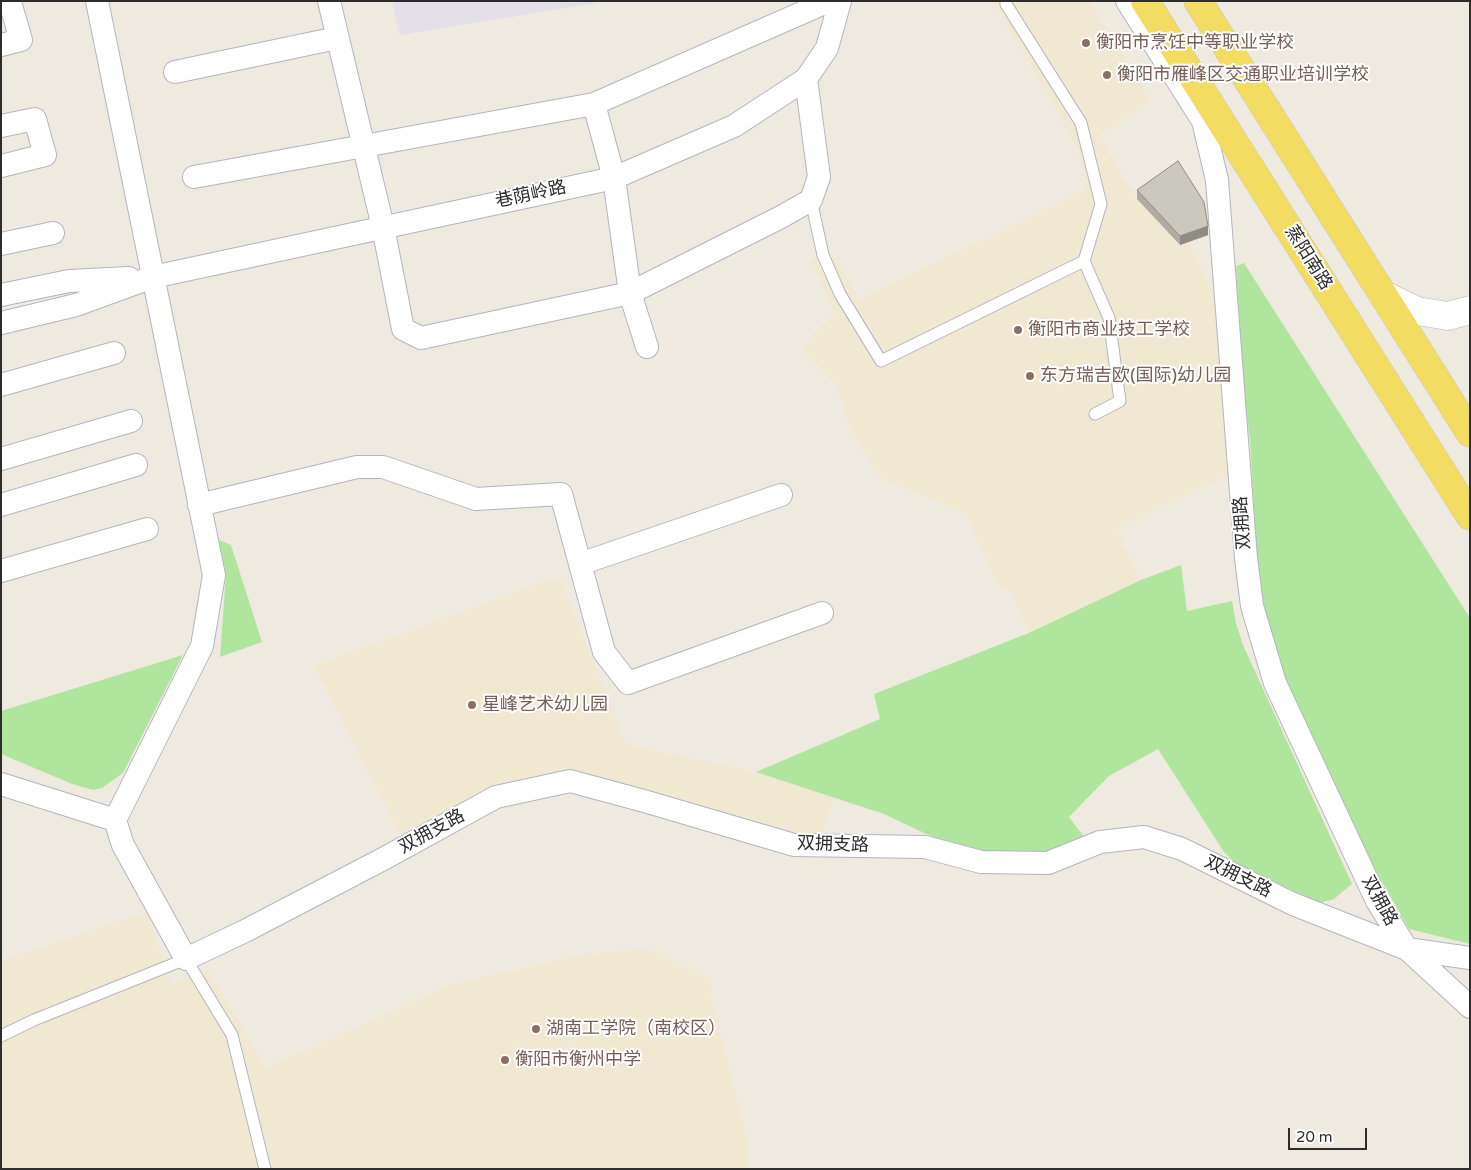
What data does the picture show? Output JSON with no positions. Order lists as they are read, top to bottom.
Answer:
{
  "streets": {
    "main road": ["蒸阳南路"],
    "street": ["巷荫岭路", "双拥路", "双拥支路"]
  },
  "crossings": [
    ["双拥路", "双拥支路"]
  ],
  "places": [
    "衡阳市烹饪中等职业学校",
    "衡阳市雁峰区交通职业培训学校",
    "衡阳市商业技工学校",
    "东方瑞吉欧(国际)幼儿园",
    "星峰艺术幼儿园",
    "湖南工学院（南校区）",
    "衡阳市衡州中学"
  ],
  "scale_bar": "20 m"
}
